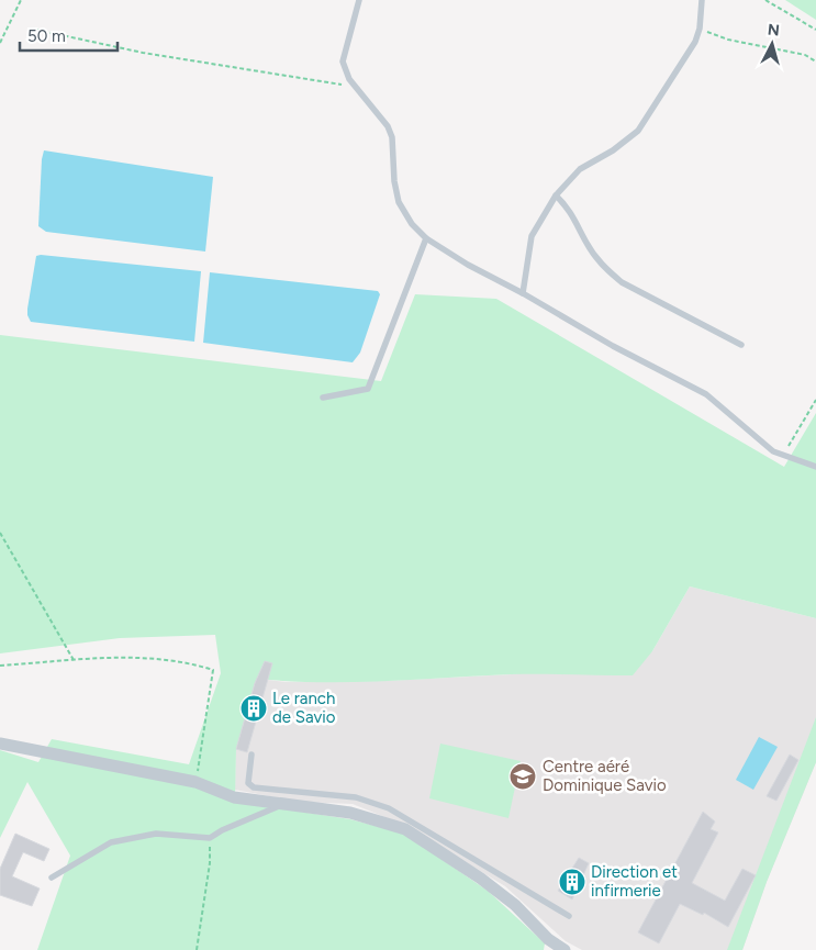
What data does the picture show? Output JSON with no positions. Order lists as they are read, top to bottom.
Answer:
{
  "places": {
    "building": ["Le ranch de Savio", "Direction et infirmerie"],
    "school or university": ["Centre aéré Dominique Savio"]
  },
  "scale_bar": "50 m",
  "north": "top"
}
